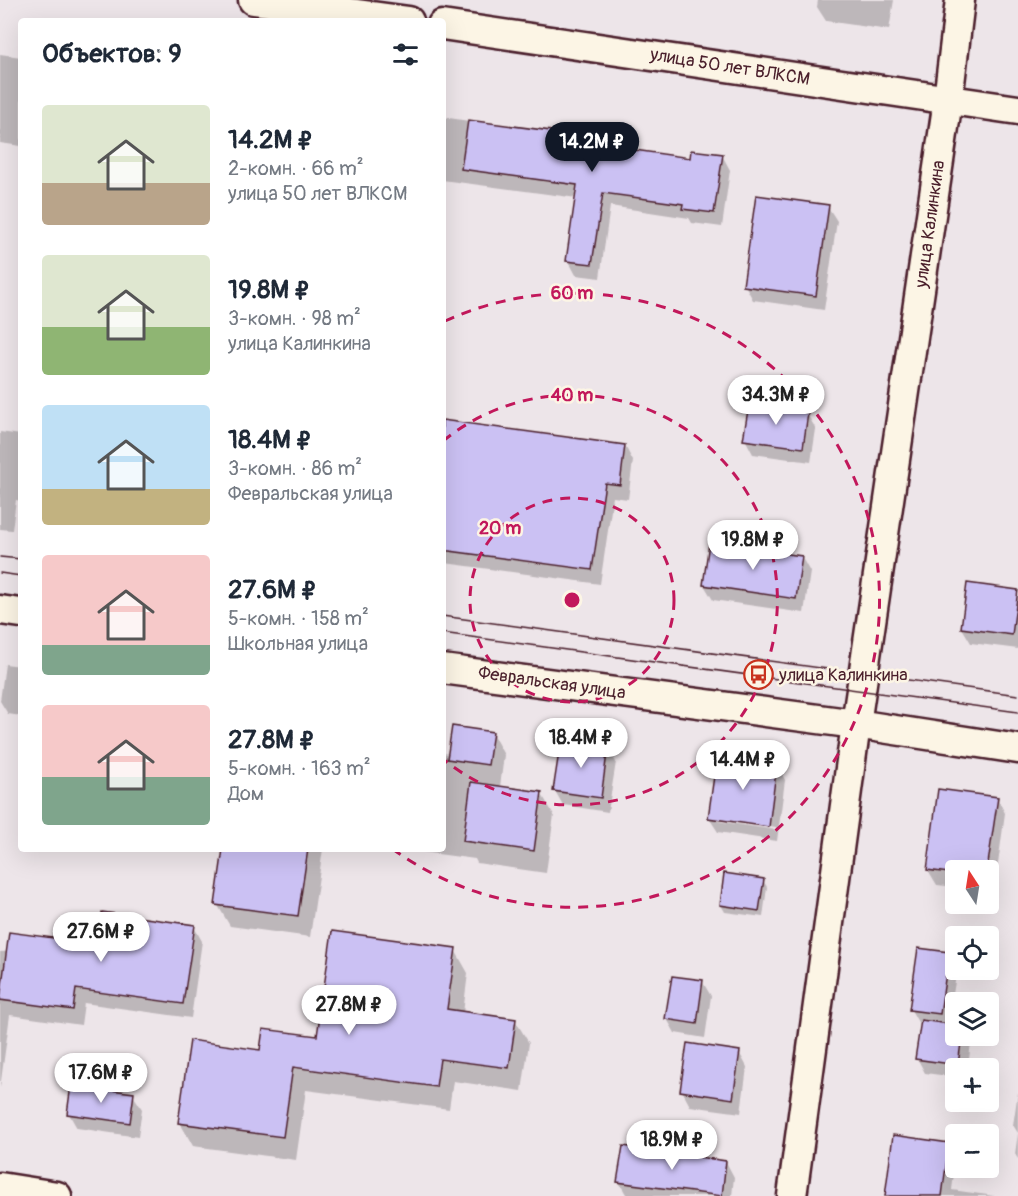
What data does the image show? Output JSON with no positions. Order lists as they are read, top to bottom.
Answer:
{
  "streets": {
    "street": ["улица 50 лет ВЛКСМ", "улица Калинкина", "Февральская улица"]
  },
  "crossings": [
    ["улица 50 лет ВЛКСМ", "улица Калинкина"],
    ["улица Калинкина", "Февральская улица"]
  ],
  "places": {
    "bus stop": ["улица Калинкина"]
  },
  "north": "top",
  "page": {
    "heading": "Объектов: 9",
    "list": [
      {
        "name": "14.2M ₽",
        "note": "2-комн. · 66 m² · улица 50 лет ВЛКСМ"
      },
      {
        "name": "19.8M ₽",
        "note": "3-комн. · 98 m² · улица Калинкина"
      },
      {
        "name": "18.4M ₽",
        "note": "3-комн. · 86 m² · Февральская улица"
      },
      {
        "name": "27.6M ₽",
        "note": "5-комн. · 158 m² · Школьная улица"
      },
      {
        "name": "27.8M ₽",
        "note": "5-комн. · 163 m² · Дом"
      }
    ],
    "price": [
      "14.2M ₽",
      "34.3M ₽",
      "19.8M ₽",
      "18.4M ₽",
      "14.4M ₽",
      "27.6M ₽",
      "27.8M ₽",
      "17.6M ₽",
      "18.9M ₽"
    ],
    "map_buttons": ["+", "−"]
  },
  "rings": ["60 m", "40 m", "20 m"]
}
